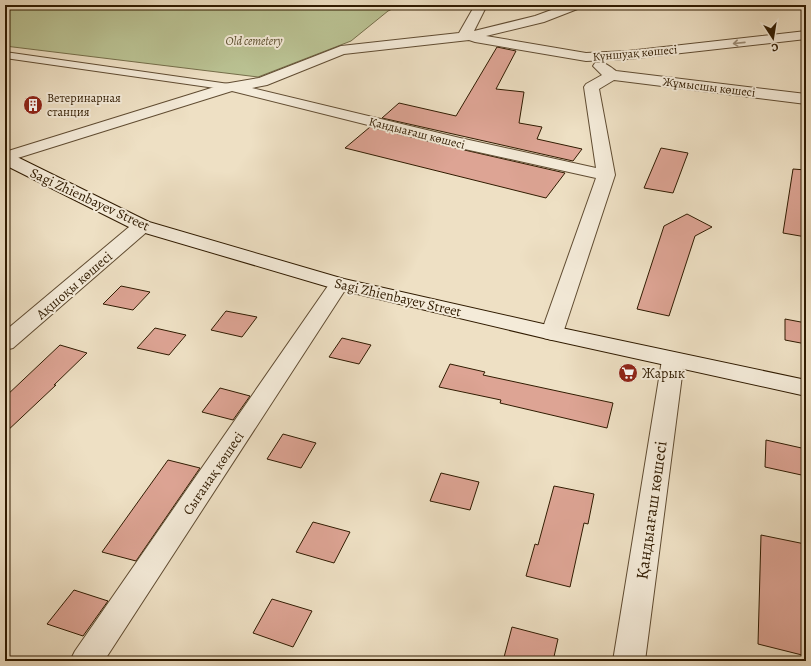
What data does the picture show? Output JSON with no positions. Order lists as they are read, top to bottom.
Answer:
{
  "streets": {
    "street": [
      "Күншуақ көшесі",
      "Жұмысшы көшесі",
      "Қандыағаш көшесі",
      "Sagi Zhienbayev Street",
      "Ақшоқы көшесі",
      "Сығанақ көшесі"
    ]
  },
  "crossings": [
    ["Қандыағаш көшесі", "Sagi Zhienbayev Street"],
    ["Sagi Zhienbayev Street", "Ақшоқы көшесі"],
    ["Sagi Zhienbayev Street", "Сығанақ көшесі"]
  ],
  "one_way": ["Күншуақ көшесі"],
  "parks": ["Old cemetery"],
  "places": {
    "building": ["Ветеринарная станция"],
    "supermarket": ["Жарык"]
  },
  "north": "bottom"
}
